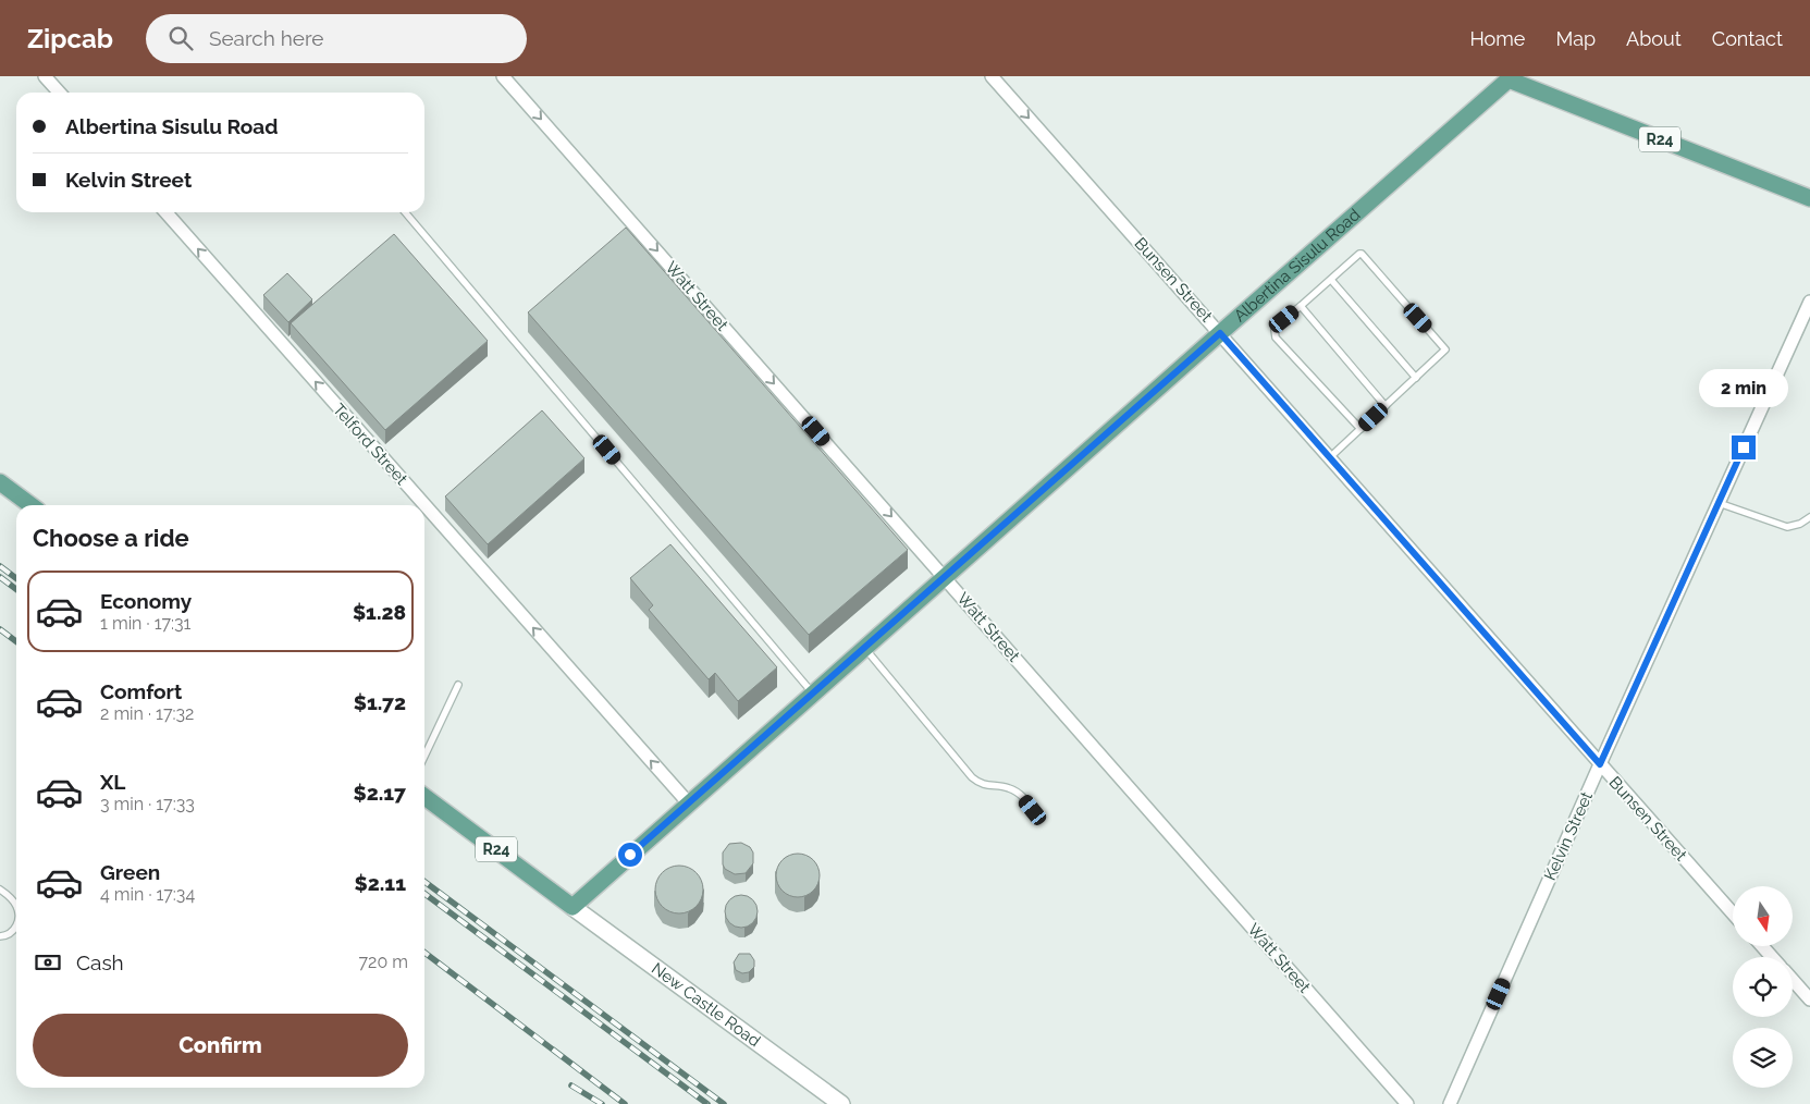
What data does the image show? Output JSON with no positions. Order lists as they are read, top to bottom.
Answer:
{
  "streets": {
    "main road": ["R24", "Albertina Sisulu Road"],
    "street": [
      "Bunsen Street",
      "Watt Street",
      "Telford Street",
      "Kelvin Street",
      "New Castle Road"
    ]
  },
  "crossings": [
    ["R24", "Albertina Sisulu Road"],
    ["R24", "New Castle Road"],
    ["Albertina Sisulu Road", "Bunsen Street"],
    ["Albertina Sisulu Road", "Watt Street"],
    ["Albertina Sisulu Road", "Telford Street"],
    ["Albertina Sisulu Road", "New Castle Road"],
    ["Bunsen Street", "Kelvin Street"]
  ],
  "one_way": ["Watt Street", "Telford Street"],
  "north": "bottom",
  "page": {
    "header": "Zipcab",
    "search": "Search here",
    "nav": [
      "Home",
      "Map",
      "About",
      "Contact"
    ],
    "banner": ["Albertina Sisulu Road", "Kelvin Street"],
    "bubble": "2 min",
    "heading": "Choose a ride",
    "list": [
      {
        "name": "Economy",
        "note": "1 min · 17:31",
        "value": "$1.28"
      },
      {
        "name": "Comfort",
        "note": "2 min · 17:32",
        "value": "$1.72"
      },
      {
        "name": "XL",
        "note": "3 min · 17:33",
        "value": "$2.17"
      },
      {
        "name": "Green",
        "note": "4 min · 17:34",
        "value": "$2.11"
      }
    ],
    "pay": ["Cash", "720 m"],
    "buttons": "Confirm"
  }
}
